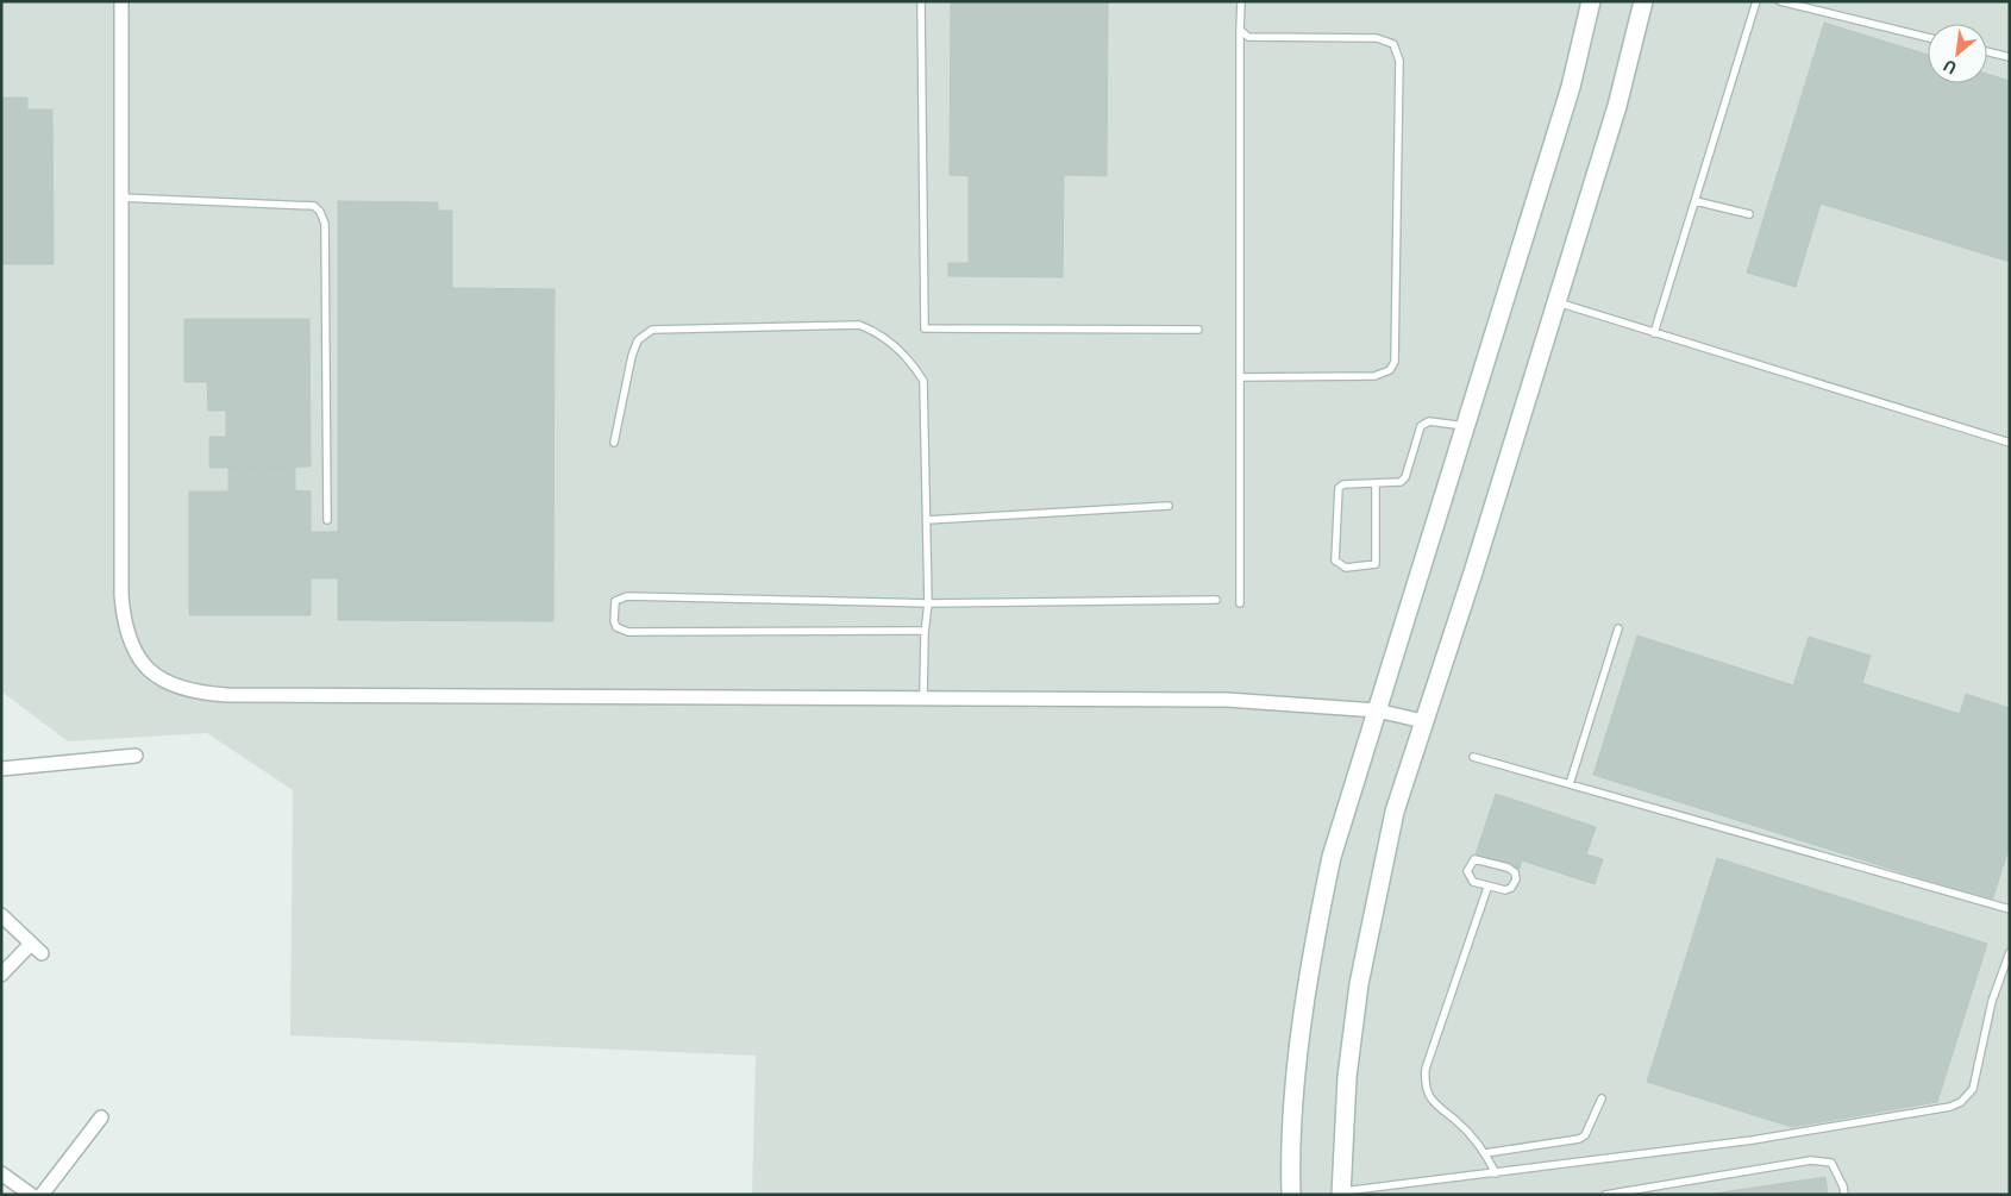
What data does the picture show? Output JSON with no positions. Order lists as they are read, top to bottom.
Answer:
{
  "north": "bottom left"
}
